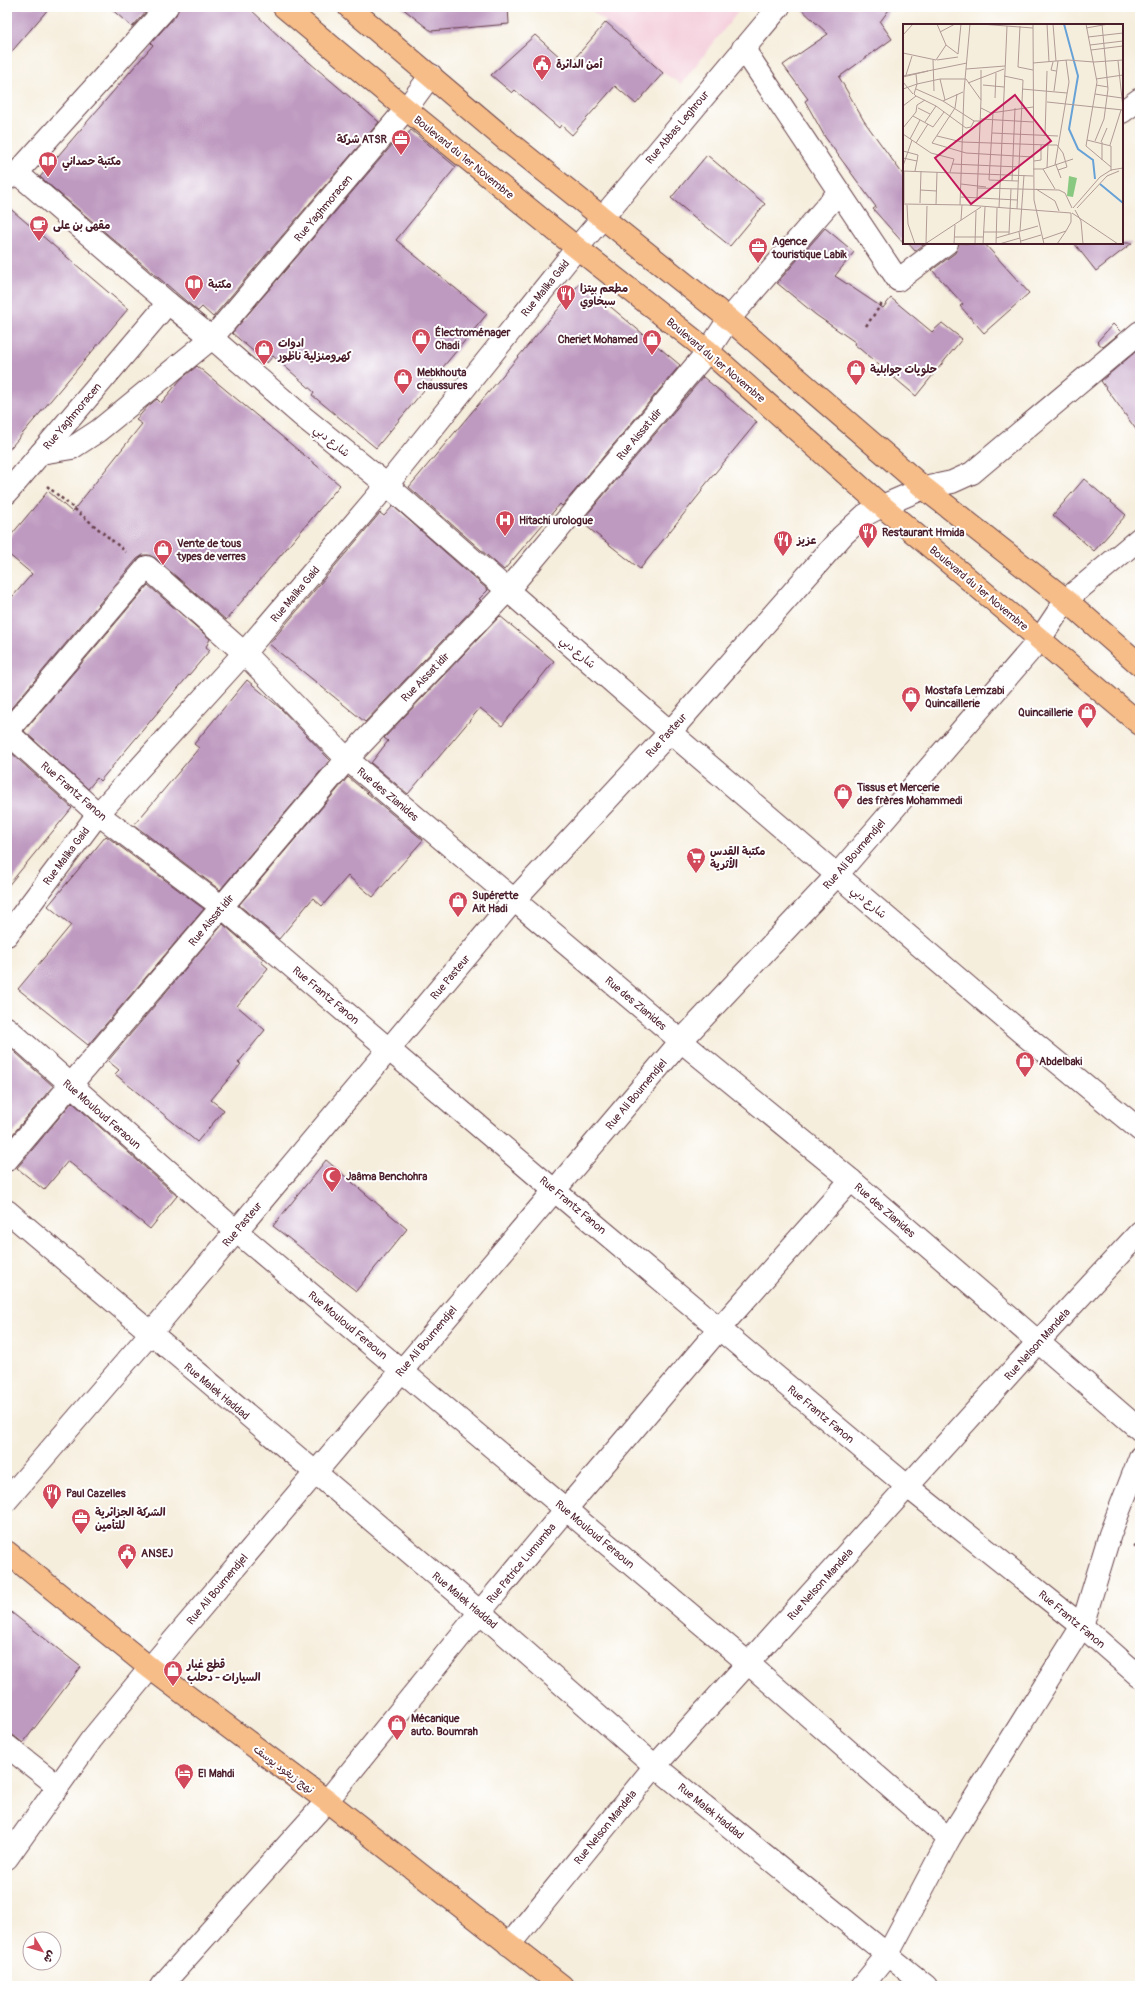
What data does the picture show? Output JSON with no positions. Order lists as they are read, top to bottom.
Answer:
{
  "streets": {
    "main road": ["Boulevard du 1er Novembre", "نهج زيغود يوسف"],
    "street": [
      "Rue Abbas Leghrour",
      "Rue Yaghmoracen",
      "Rue Malika Gaid",
      "Rue Aissat idir",
      "شارع دبي",
      "Rue Pasteur",
      "Rue Frantz Fanon",
      "Rue des Zianides",
      "Rue Ali Boumendjel",
      "Rue Mouloud Feraoun",
      "Rue Nelson Mandela",
      "Rue Malek Haddad",
      "Rue Patrice Lumumba"
    ]
  },
  "crossings": [
    ["Rue Abbas Leghrour", "Boulevard du 1er Novembre"],
    ["Rue Abbas Leghrour", "Rue Malika Gaid"],
    ["Boulevard du 1er Novembre", "Rue Yaghmoracen"],
    ["Boulevard du 1er Novembre", "Rue Malika Gaid"],
    ["Boulevard du 1er Novembre", "Rue Aissat idir"],
    ["Boulevard du 1er Novembre", "Rue Pasteur"],
    ["Boulevard du 1er Novembre", "Rue Ali Boumendjel"],
    ["Rue Yaghmoracen", "شارع دبي"],
    ["Rue Malika Gaid", "شارع دبي"],
    ["Rue Malika Gaid", "Rue Frantz Fanon"],
    ["Rue Malika Gaid", "Rue des Zianides"],
    ["Rue Aissat idir", "شارع دبي"],
    ["Rue Aissat idir", "Rue Frantz Fanon"],
    ["Rue Aissat idir", "Rue des Zianides"],
    ["Rue Aissat idir", "Rue Mouloud Feraoun"],
    ["شارع دبي", "Rue Pasteur"],
    ["شارع دبي", "Rue Ali Boumendjel"],
    ["Rue Pasteur", "Rue Frantz Fanon"],
    ["Rue Pasteur", "Rue des Zianides"],
    ["Rue Pasteur", "Rue Mouloud Feraoun"],
    ["Rue Pasteur", "Rue Malek Haddad"],
    ["Rue Frantz Fanon", "Rue Ali Boumendjel"],
    ["Rue Frantz Fanon", "Rue Nelson Mandela"],
    ["Rue Frantz Fanon", "Rue Patrice Lumumba"],
    ["Rue des Zianides", "Rue Ali Boumendjel"],
    ["Rue des Zianides", "Rue Nelson Mandela"],
    ["Rue des Zianides", "Rue Patrice Lumumba"],
    ["Rue Ali Boumendjel", "Rue Mouloud Feraoun"],
    ["Rue Ali Boumendjel", "Rue Malek Haddad"],
    ["Rue Ali Boumendjel", "نهج زيغود يوسف"],
    ["Rue Mouloud Feraoun", "Rue Nelson Mandela"],
    ["Rue Mouloud Feraoun", "Rue Patrice Lumumba"],
    ["Rue Nelson Mandela", "Rue Malek Haddad"],
    ["Rue Nelson Mandela", "نهج زيغود يوسف"],
    ["Rue Malek Haddad", "Rue Patrice Lumumba"],
    ["Rue Patrice Lumumba", "نهج زيغود يوسف"]
  ],
  "places": {
    "public building": ["أمن الدائرة", "ANSEJ"],
    "office": ["شركة ATSR", "Agence touristique Labik", "الشركة الجزائرية للتأمين"],
    "library": ["مكتبة حمداني", "مكتبة"],
    "cafe": ["مقهى بن على"],
    "restaurant": [
      "مطعم بيتزا سبخاوي",
      "Restaurant Hmida",
      "عزيز",
      "Paul Cazelles"
    ],
    "shop": [
      "Électroménager Chadi",
      "Cheriet Mohamed",
      "ادوات كهرومنزلية ناظور",
      "حلويات جوابلية",
      "Mebkhouta chaussures",
      "Vente de tous types de verres",
      "Mostafa Lemzabi Quincaillerie",
      "Quincaillerie",
      "Tissus et Mercerie des frères Mohammedi",
      "Supérette Ait Hadi",
      "Abdelbaki",
      "قطع غيار السيارات - دحلب",
      "Mécanique auto. Boumrah"
    ],
    "hospital": ["Hitachi urologue"],
    "supermarket": ["مكتبة القدس الأثرية"],
    "mosque": ["Jaâma Benchohra"],
    "hotel": ["El Mahdi"]
  },
  "north": "bottom right"
}
